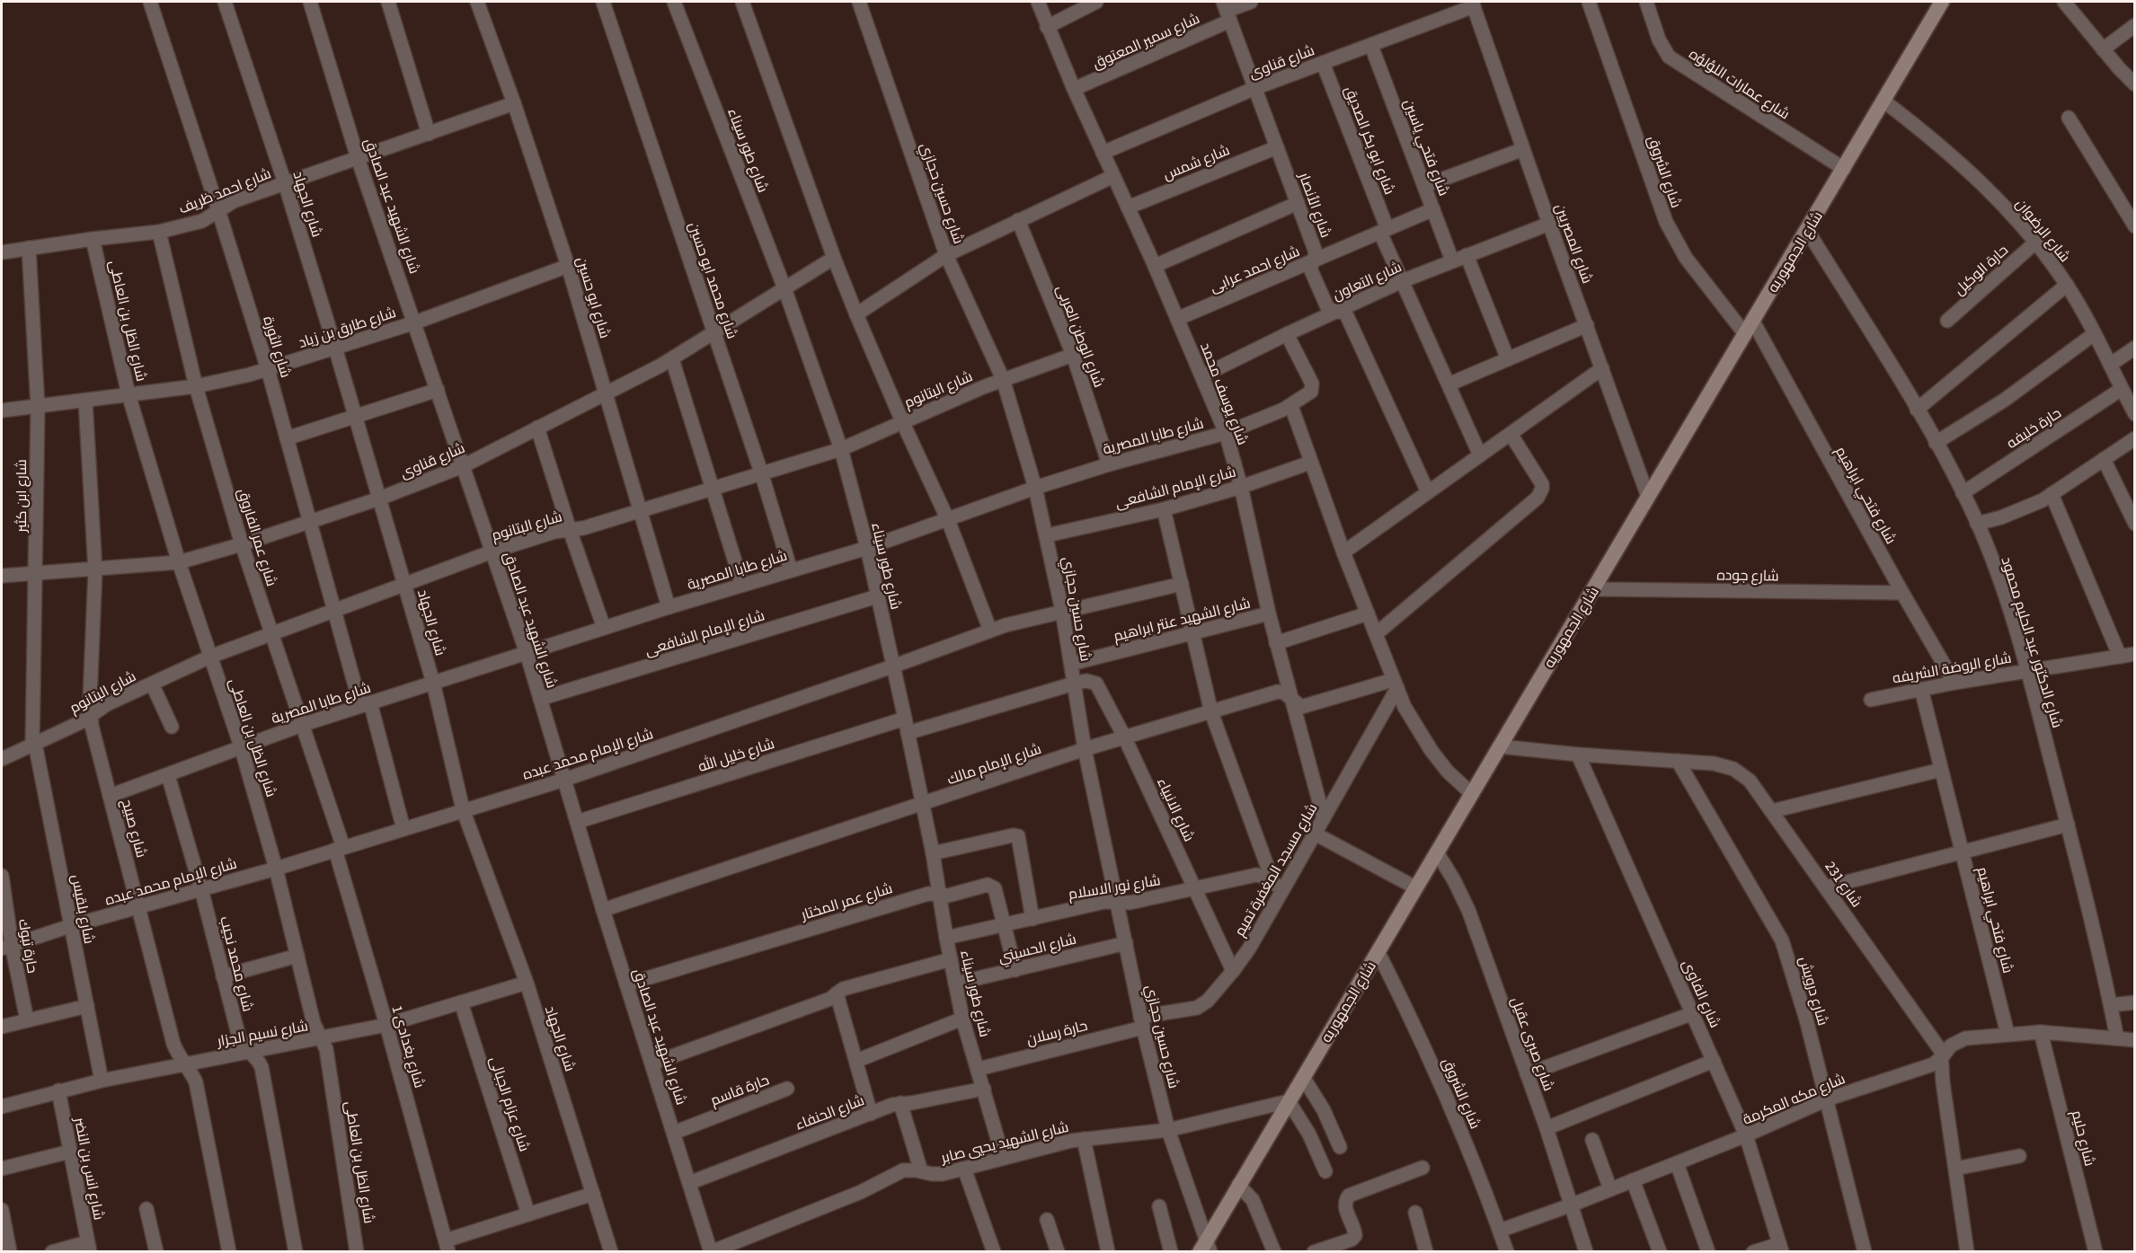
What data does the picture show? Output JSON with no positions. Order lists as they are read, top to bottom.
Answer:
{
  "streets": {
    "main road": ["شارع الجمهوريه"],
    "street": [
      "شارع سمير المعتوق",
      "شارع قناوى",
      "شارع عمارات اللؤلؤه",
      "شارع ابو بكر الصديق",
      "شارع فتحي ياسين",
      "شارع طور سيناء",
      "شارع شمس",
      "شارع الشروق",
      "شارع احمد ظريف",
      "شارع حسين حجازي",
      "شارع الجهاد",
      "شارع الأنصار",
      "شارع الشهيد عبد الصادق",
      "شارع الرضوان",
      "شارع المصريين",
      "شارع احمد عرابى",
      "حارة الوكيل",
      "شارع محمد ابو حسين",
      "شارع التعاون",
      "شارع ابو حسين",
      "شارع الظل بن العاطى",
      "شارع طارق بن زياد",
      "شارع الوطن العربى",
      "شارع الثورة",
      "شارع البتانوم",
      "شارع يوسف محمد",
      "حارة خليفه",
      "شارع طابا المصرية",
      "شارع الإمام الشافعى",
      "شارع فتحي ابراهيم",
      "شارع ابن كثير",
      "شارع عمر الفاروق",
      "شارع جوده",
      "شارع الشهيد عنتر ابراهيم",
      "شارع الدكتور عبد الحليم محمود",
      "شارع الروضة الشريفه",
      "شارع الإمام محمد عبده",
      "شارع خليل الله",
      "شارع الإمام مالك",
      "شارع الانبياء",
      "شارع صبيح",
      "شارع مسجد المغفرة تميم",
      "شارع 231",
      "شارع نور الاسلام",
      "شارع عمر المختار",
      "شارع بلقيس",
      "حارة تبوك",
      "شارع الحسيني",
      "شارع محمد نجيب",
      "شارع درويش",
      "شارع الفاوى",
      "حارة رسلان",
      "شارع نسيم الجزار",
      "شارع صبرى عقيل",
      "شارع بغدادى 1",
      "حارة قاسم",
      "شارع مكه المكرمة",
      "شارع عزام الجبالى",
      "شارع الحنفاء",
      "شارع حليم",
      "شارع الشهيد يحيي صابر",
      "شارع انس بن النضر"
    ]
  },
  "crossings": [
    ["شارع سمير المعتوق", "شارع الأنصار"],
    ["شارع سمير المعتوق", "شارع يوسف محمد"],
    ["شارع قناوى", "شارع ابو بكر الصديق"],
    ["شارع قناوى", "شارع فتحي ياسين"],
    ["شارع قناوى", "شارع طور سيناء"],
    ["شارع قناوى", "شارع الجهاد"],
    ["شارع قناوى", "شارع الأنصار"],
    ["شارع قناوى", "شارع الشهيد عبد الصادق"],
    ["شارع قناوى", "شارع المصريين"],
    ["شارع قناوى", "شارع محمد ابو حسين"],
    ["شارع قناوى", "شارع ابو حسين"],
    ["شارع قناوى", "شارع الظل بن العاطى"],
    ["شارع قناوى", "شارع الثورة"],
    ["شارع قناوى", "شارع يوسف محمد"],
    ["شارع قناوى", "شارع ابن كثير"],
    ["شارع قناوى", "شارع عمر الفاروق"],
    ["شارع قناوى", "شارع صبيح"],
    ["شارع عمارات اللؤلؤه", "شارع الجمهوريه"],
    ["شارع ابو بكر الصديق", "شارع احمد عرابى"],
    ["شارع ابو بكر الصديق", "شارع التعاون"],
    ["شارع فتحي ياسين", "شارع احمد عرابى"],
    ["شارع فتحي ياسين", "شارع التعاون"],
    ["شارع طور سيناء", "شارع البتانوم"],
    ["شارع طور سيناء", "شارع طابا المصرية"],
    ["شارع طور سيناء", "شارع الإمام الشافعى"],
    ["شارع طور سيناء", "شارع الإمام محمد عبده"],
    ["شارع طور سيناء", "شارع خليل الله"],
    ["شارع طور سيناء", "شارع الإمام مالك"],
    ["شارع طور سيناء", "شارع نور الاسلام"],
    ["شارع طور سيناء", "شارع عمر المختار"],
    ["شارع طور سيناء", "شارع الحسيني"],
    ["شارع طور سيناء", "حارة رسلان"],
    ["شارع طور سيناء", "شارع الحنفاء"],
    ["شارع طور سيناء", "شارع الشهيد يحيي صابر"],
    ["شارع شمس", "شارع الأنصار"],
    ["شارع شمس", "شارع يوسف محمد"],
    ["شارع الشروق", "شارع الجمهوريه"],
    ["شارع الشروق", "شارع فتحي ابراهيم"],
    ["شارع الشروق", "شارع مكه المكرمة"],
    ["شارع احمد ظريف", "شارع الجهاد"],
    ["شارع احمد ظريف", "شارع الشهيد عبد الصادق"],
    ["شارع احمد ظريف", "شارع ابو حسين"],
    ["شارع احمد ظريف", "شارع الظل بن العاطى"],
    ["شارع احمد ظريف", "شارع الثورة"],
    ["شارع احمد ظريف", "شارع ابن كثير"],
    ["شارع احمد ظريف", "شارع عمر الفاروق"],
    ["شارع حسين حجازي", "شارع الجمهوريه"],
    ["شارع حسين حجازي", "شارع البتانوم"],
    ["شارع حسين حجازي", "شارع طابا المصرية"],
    ["شارع حسين حجازي", "شارع الإمام الشافعى"],
    ["شارع حسين حجازي", "شارع الشهيد عنتر ابراهيم"],
    ["شارع حسين حجازي", "شارع الإمام محمد عبده"],
    ["شارع حسين حجازي", "شارع الإمام مالك"],
    ["شارع حسين حجازي", "شارع الانبياء"],
    ["شارع حسين حجازي", "شارع مسجد المغفرة تميم"],
    ["شارع حسين حجازي", "شارع نور الاسلام"],
    ["شارع حسين حجازي", "شارع الحسيني"],
    ["شارع حسين حجازي", "حارة رسلان"],
    ["شارع حسين حجازي", "شارع الشهيد يحيي صابر"],
    ["شارع الجهاد", "شارع طارق بن زياد"],
    ["شارع الجهاد", "شارع البتانوم"],
    ["شارع الجهاد", "شارع طابا المصرية"],
    ["شارع الجهاد", "شارع الإمام محمد عبده"],
    ["شارع الجهاد", "شارع نسيم الجزار"],
    ["شارع الأنصار", "شارع احمد عرابى"],
    ["شارع الأنصار", "شارع التعاون"],
    ["شارع الشهيد عبد الصادق", "شارع طارق بن زياد"],
    ["شارع الشهيد عبد الصادق", "شارع البتانوم"],
    ["شارع الشهيد عبد الصادق", "شارع طابا المصرية"],
    ["شارع الشهيد عبد الصادق", "شارع الإمام الشافعى"],
    ["شارع الشهيد عبد الصادق", "شارع الإمام محمد عبده"],
    ["شارع الشهيد عبد الصادق", "شارع خليل الله"],
    ["شارع الشهيد عبد الصادق", "شارع الإمام مالك"],
    ["شارع الشهيد عبد الصادق", "شارع عمر المختار"],
    ["شارع الشهيد عبد الصادق", "حارة قاسم"],
    ["شارع الشهيد عبد الصادق", "شارع الحنفاء"],
    ["شارع الشهيد عبد الصادق", "شارع الشهيد يحيي صابر"],
    ["شارع الرضوان", "شارع الجمهوريه"],
    ["شارع الرضوان", "حارة الوكيل"],
    ["شارع الرضوان", "حارة خليفه"],
    ["شارع المصريين", "شارع الجمهوريه"],
    ["شارع المصريين", "شارع التعاون"],
    ["شارع الجمهوريه", "شارع فتحي ابراهيم"],
    ["شارع الجمهوريه", "شارع جوده"],
    ["شارع الجمهوريه", "شارع الدكتور عبد الحليم محمود"],
    ["شارع الجمهوريه", "شارع 231"],
    ["شارع الجمهوريه", "شارع صبرى عقيل"],
    ["شارع الجمهوريه", "شارع الشهيد يحيي صابر"],
    ["شارع احمد عرابى", "شارع يوسف محمد"],
    ["شارع محمد ابو حسين", "شارع البتانوم"],
    ["شارع محمد ابو حسين", "شارع طابا المصرية"],
    ["شارع التعاون", "شارع يوسف محمد"],
    ["شارع التعاون", "شارع طابا المصرية"],
    ["شارع ابو حسين", "شارع طارق بن زياد"],
    ["شارع ابو حسين", "شارع البتانوم"],
    ["شارع ابو حسين", "شارع طابا المصرية"],
    ["شارع الظل بن العاطى", "شارع طارق بن زياد"],
    ["شارع الظل بن العاطى", "شارع البتانوم"],
    ["شارع الظل بن العاطى", "شارع طابا المصرية"],
    ["شارع الظل بن العاطى", "شارع الإمام محمد عبده"],
    ["شارع الظل بن العاطى", "شارع نسيم الجزار"],
    ["شارع طارق بن زياد", "شارع الثورة"],
    ["شارع طارق بن زياد", "شارع ابن كثير"],
    ["شارع طارق بن زياد", "شارع عمر الفاروق"],
    ["شارع طارق بن زياد", "شارع صبيح"],
    ["شارع الوطن العربى", "شارع البتانوم"],
    ["شارع الوطن العربى", "شارع طابا المصرية"],
    ["شارع الثورة", "شارع البتانوم"],
    ["شارع الثورة", "شارع طابا المصرية"],
    ["شارع الثورة", "شارع الإمام محمد عبده"],
    ["شارع البتانوم", "شارع ابن كثير"],
    ["شارع البتانوم", "شارع عمر الفاروق"],
    ["شارع البتانوم", "شارع صبيح"],
    ["شارع البتانوم", "شارع بلقيس"],
    ["شارع يوسف محمد", "شارع طابا المصرية"],
    ["شارع يوسف محمد", "شارع الإمام الشافعى"],
    ["شارع يوسف محمد", "شارع الشهيد عنتر ابراهيم"],
    ["شارع يوسف محمد", "شارع الإمام مالك"],
    ["شارع يوسف محمد", "شارع مسجد المغفرة تميم"],
    ["حارة خليفه", "شارع الدكتور عبد الحليم محمود"],
    ["شارع طابا المصرية", "شارع عمر الفاروق"],
    ["شارع طابا المصرية", "شارع صبيح"],
    ["شارع طابا المصرية", "شارع محمد نجيب"],
    ["شارع فتحي ابراهيم", "شارع جوده"],
    ["شارع فتحي ابراهيم", "شارع الروضة الشريفه"],
    ["شارع فتحي ابراهيم", "شارع مكه المكرمة"],
    ["شارع ابن كثير", "شارع بلقيس"],
    ["شارع عمر الفاروق", "شارع الإمام محمد عبده"],
    ["شارع عمر الفاروق", "شارع بغدادى 1"],
    ["شارع الدكتور عبد الحليم محمود", "شارع الروضة الشريفه"],
    ["شارع الدكتور عبد الحليم محمود", "شارع مكه المكرمة"],
    ["شارع الإمام محمد عبده", "شارع صبيح"],
    ["شارع الإمام محمد عبده", "شارع بلقيس"],
    ["شارع الإمام محمد عبده", "حارة تبوك"],
    ["شارع الإمام محمد عبده", "شارع محمد نجيب"],
    ["شارع الإمام محمد عبده", "شارع بغدادى 1"],
    ["شارع الإمام مالك", "شارع الانبياء"],
    ["شارع الإمام مالك", "شارع مسجد المغفرة تميم"],
    ["شارع الانبياء", "شارع مسجد المغفرة تميم"],
    ["شارع الانبياء", "شارع نور الاسلام"],
    ["شارع صبيح", "شارع نسيم الجزار"],
    ["شارع مسجد المغفرة تميم", "شارع نور الاسلام"],
    ["شارع مسجد المغفرة تميم", "حارة رسلان"],
    ["شارع 231", "شارع درويش"],
    ["شارع 231", "شارع الفاوى"],
    ["شارع 231", "شارع مكه المكرمة"],
    ["شارع نور الاسلام", "شارع عمر المختار"],
    ["شارع عمر المختار", "شارع الحسيني"],
    ["شارع بلقيس", "شارع نسيم الجزار"],
    ["شارع محمد نجيب", "شارع نسيم الجزار"],
    ["شارع درويش", "شارع مكه المكرمة"],
    ["شارع الفاوى", "شارع مكه المكرمة"],
    ["شارع نسيم الجزار", "شارع بغدادى 1"],
    ["شارع نسيم الجزار", "شارع عزام الجبالى"],
    ["شارع نسيم الجزار", "شارع انس بن النضر"],
    ["شارع صبرى عقيل", "شارع مكه المكرمة"],
    ["شارع مكه المكرمة", "شارع حليم"]
  ]
}
